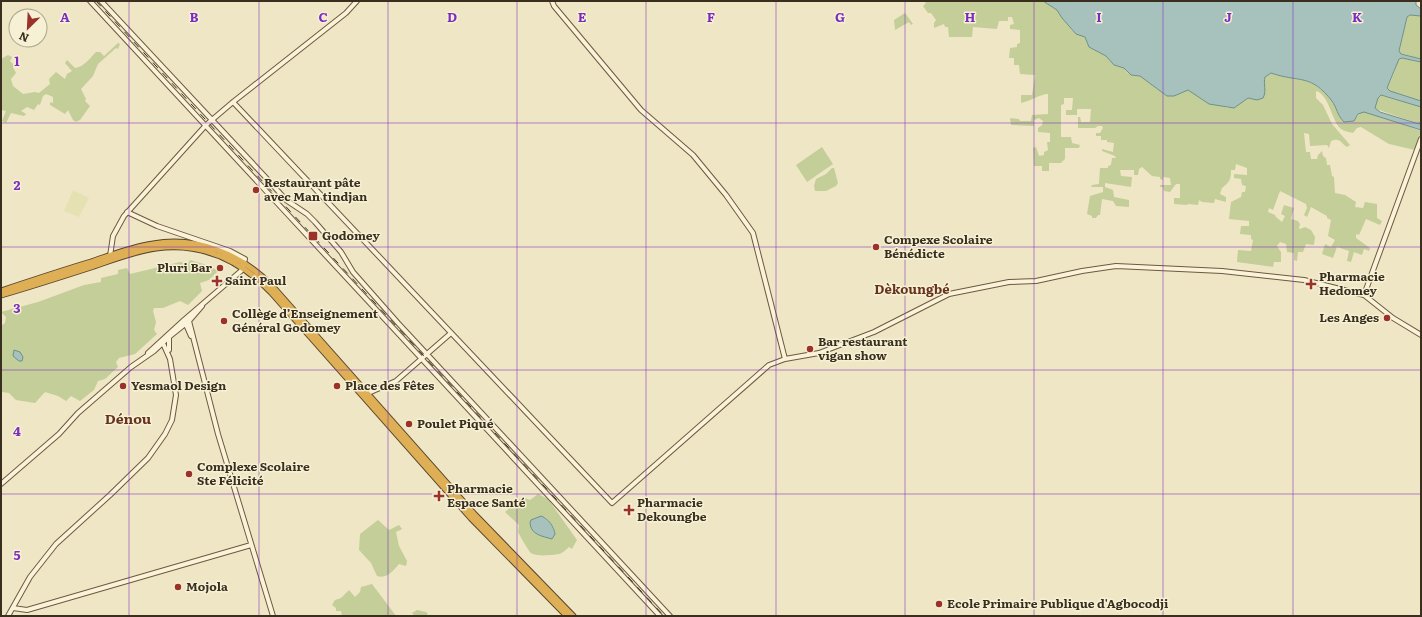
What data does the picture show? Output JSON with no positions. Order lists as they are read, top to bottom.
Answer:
{
  "districts": ["Dèkoungbé", "Dénou"],
  "places": {
    "other": [
      "Restaurant pâte avec Man tindjan",
      "Compexe Scolaire Bénédicte",
      "Pluri Bar",
      "Les Anges",
      "Collège d’Enseignement Général Godomey",
      "Bar restaurant vigan show",
      "Yesmaol Design",
      "Place des Fêtes",
      "Poulet Piqué",
      "Complexe Scolaire Ste Félicité",
      "Mojola",
      "Ecole Primaire Publique d'Agbocodji"
    ],
    "transit": ["Godomey"],
    "health": [
      "Saint Paul",
      "Pharmacie Hedomey",
      "Pharmacie Espace Santé",
      "Pharmacie Dekoungbe"
    ]
  },
  "north": "bottom left",
  "grid": {
    "columns": [
      "A",
      "B",
      "C",
      "D",
      "E",
      "F",
      "G",
      "H",
      "I",
      "J",
      "K"
    ],
    "rows": [
      "1",
      "2",
      "3",
      "4",
      "5"
    ]
  }
}
